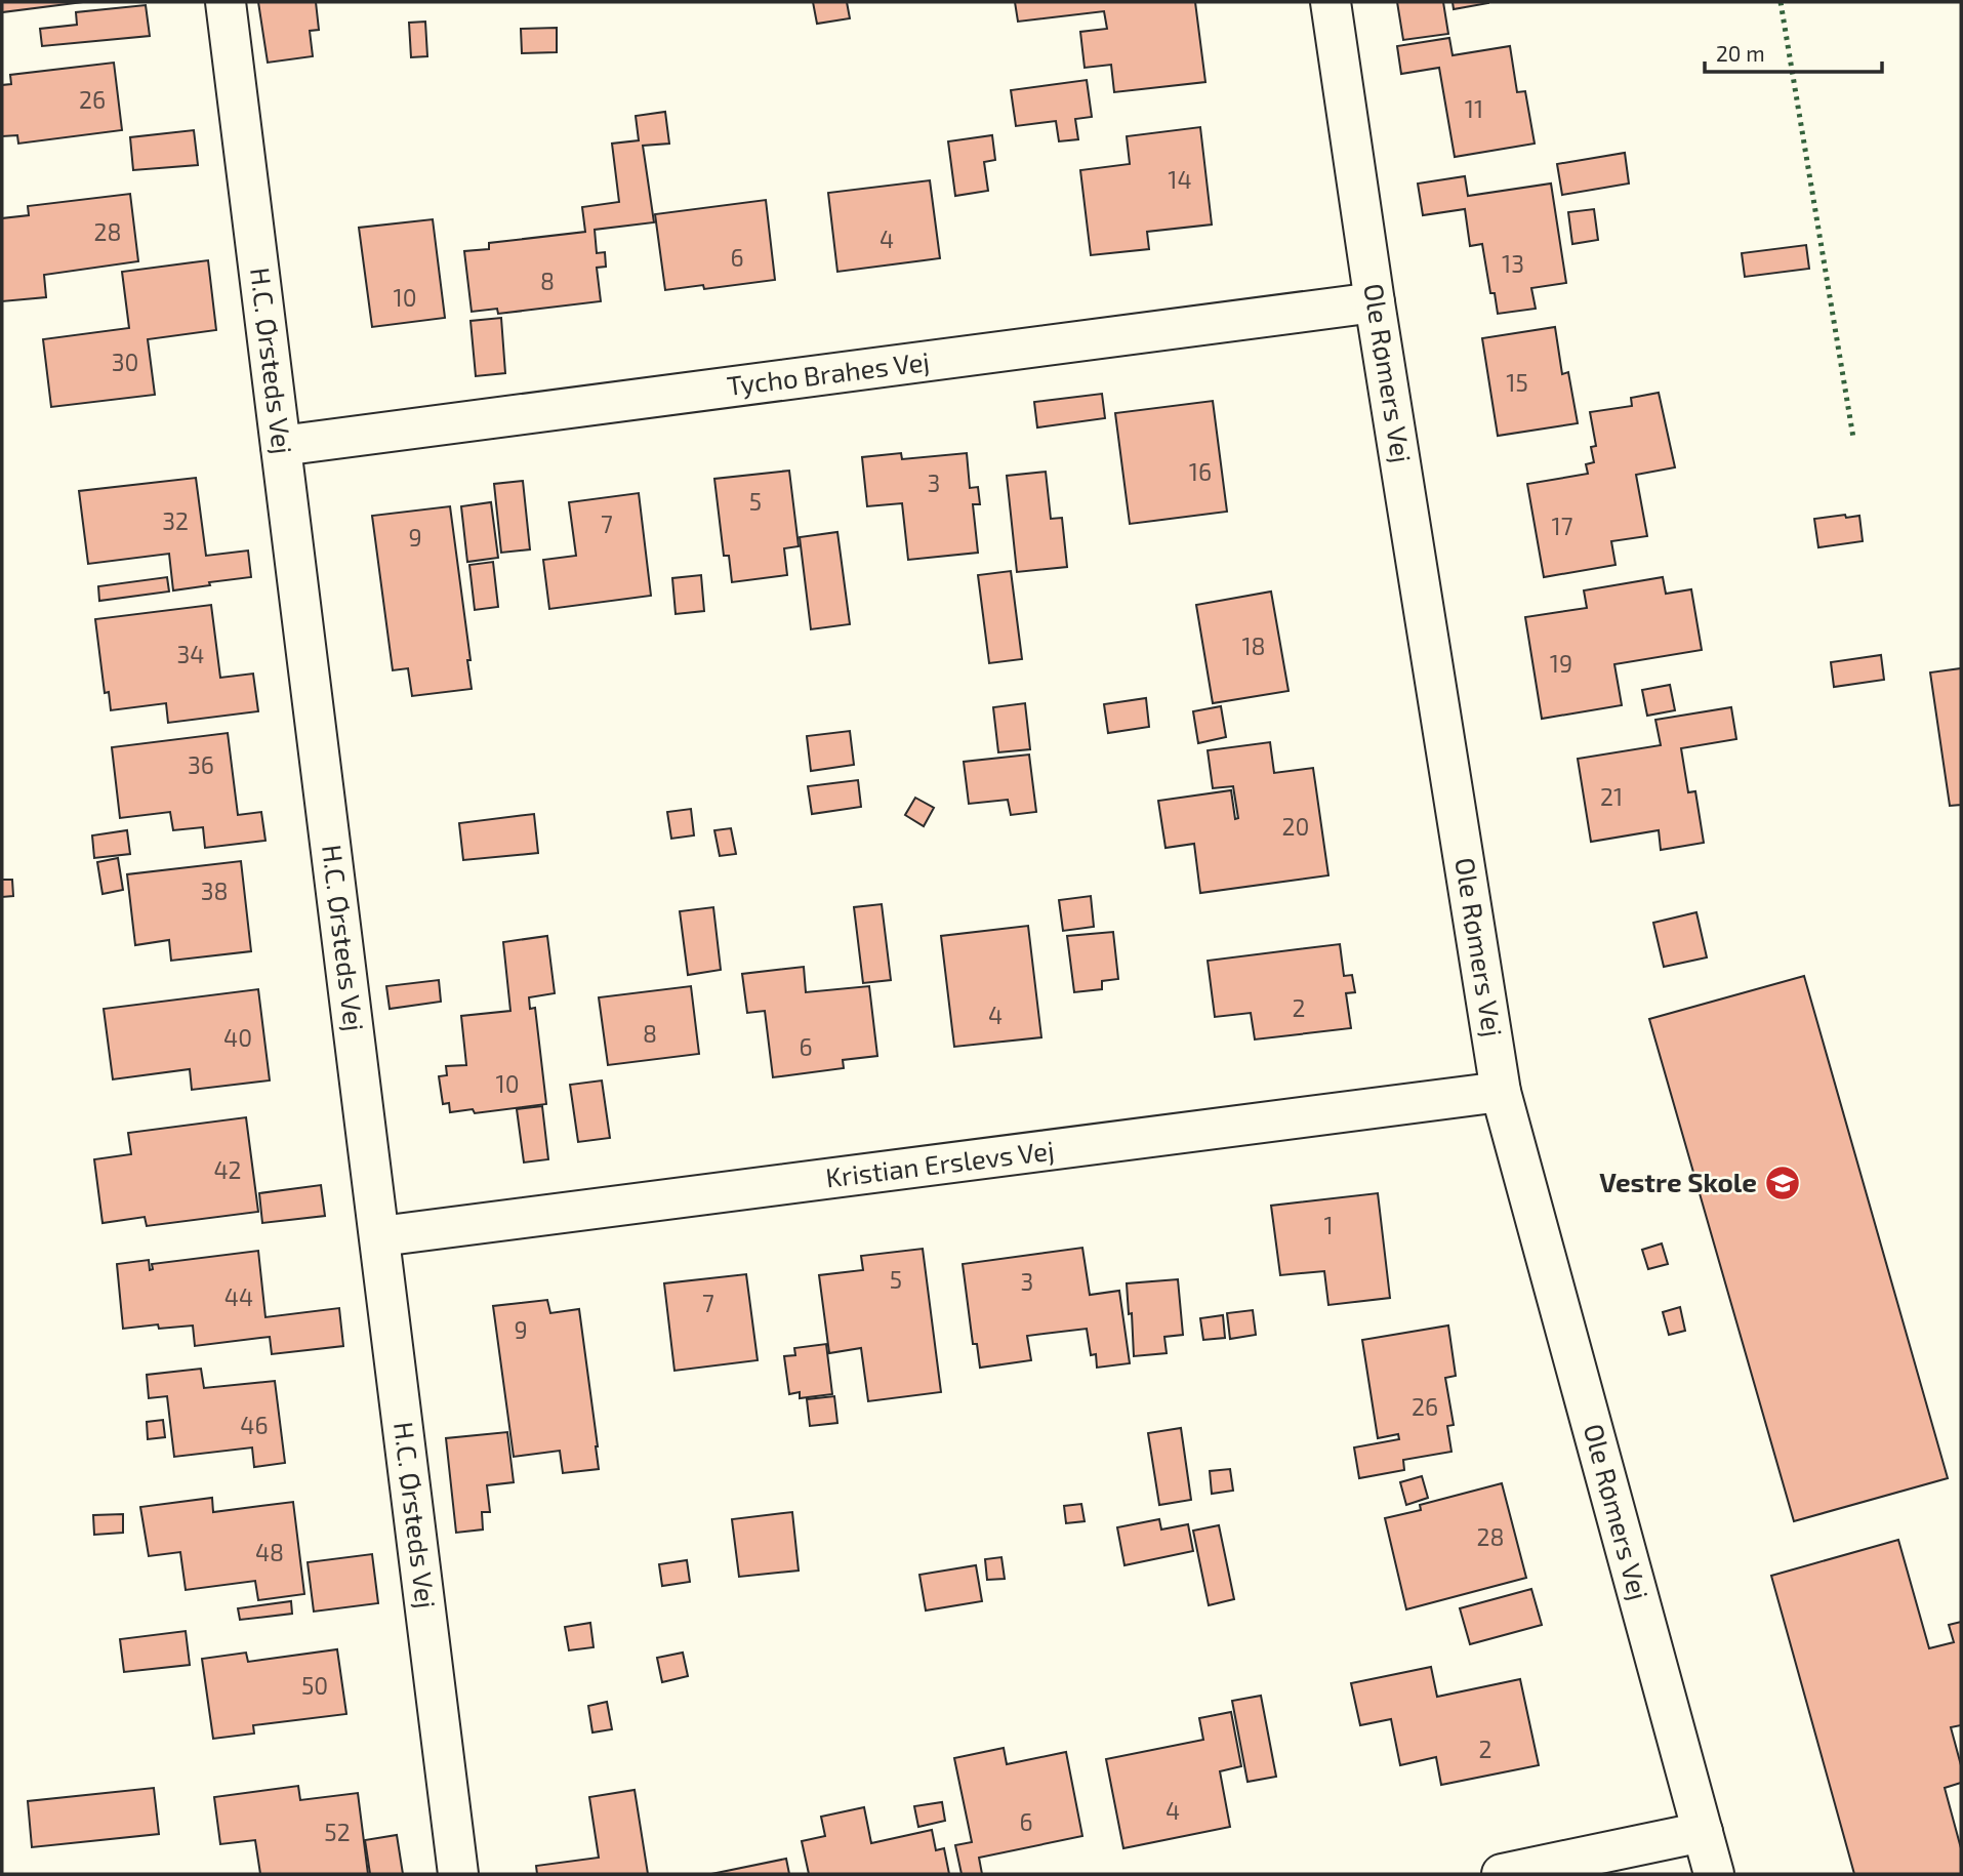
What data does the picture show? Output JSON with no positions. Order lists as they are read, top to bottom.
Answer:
{
  "streets": {
    "street": [
      "H.C. Ørsteds Vej",
      "Ole Rømers Vej",
      "Tycho Brahes Vej",
      "Kristian Erslevs Vej"
    ]
  },
  "crossings": [
    ["H.C. Ørsteds Vej", "Tycho Brahes Vej"],
    ["H.C. Ørsteds Vej", "Kristian Erslevs Vej"],
    ["Ole Rømers Vej", "Tycho Brahes Vej"],
    ["Ole Rømers Vej", "Kristian Erslevs Vej"]
  ],
  "places": {
    "school or university": ["Vestre Skole"]
  },
  "house_numbers": [
    "26",
    "11",
    "14",
    "28",
    "4",
    "6",
    "13",
    "8",
    "10",
    "30",
    "15",
    "16",
    "3",
    "5",
    "32",
    "7",
    "17",
    "9",
    "18",
    "34",
    "19",
    "36",
    "21",
    "20",
    "38",
    "2",
    "4",
    "8",
    "40",
    "6",
    "10",
    "42",
    "1",
    "5",
    "3",
    "44",
    "7",
    "9",
    "26",
    "46",
    "28",
    "48",
    "50",
    "2",
    "4",
    "6",
    "52"
  ],
  "scale_bar": "20 m"
}
